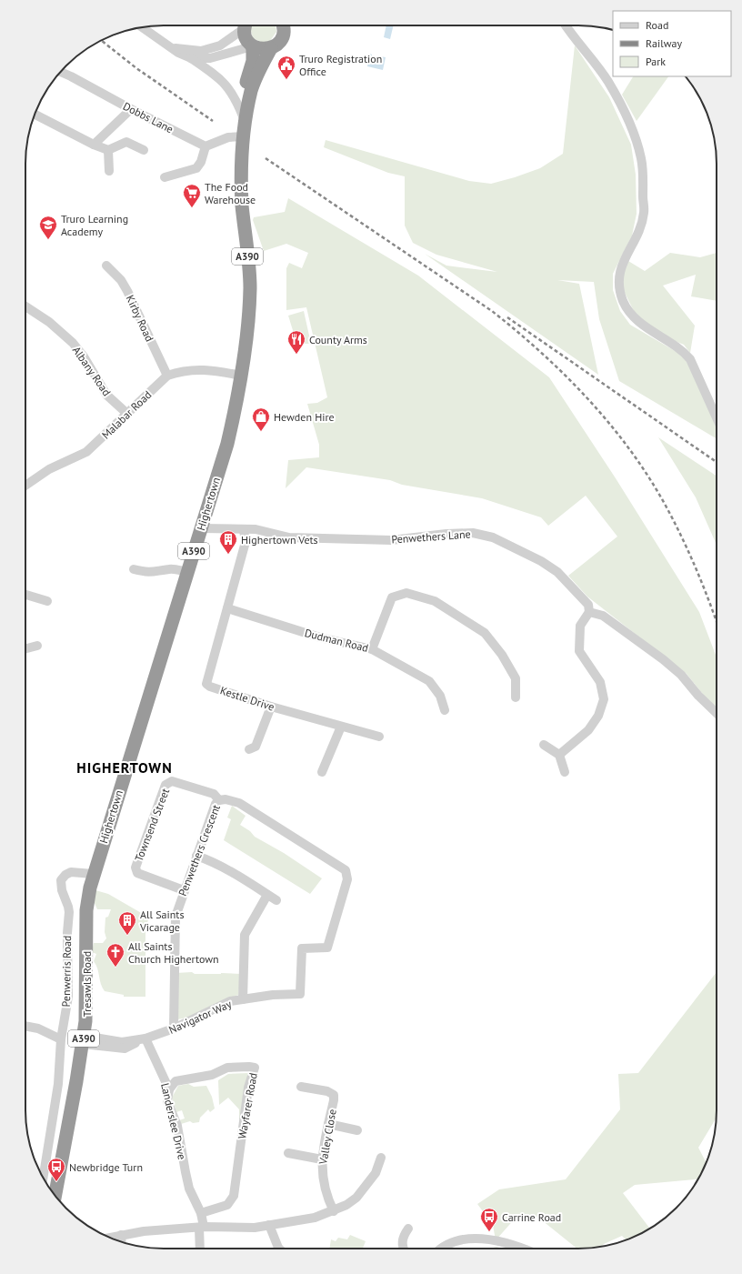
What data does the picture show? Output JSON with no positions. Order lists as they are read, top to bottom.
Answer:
{
  "streets": {
    "highway": ["A390", "Highertown", "Tresawls Road"],
    "street": [
      "Dobbs Lane",
      "Kirby Road",
      "Albany Road",
      "Malabar Road",
      "Penwethers Lane",
      "Dudman Road",
      "Kestle Drive",
      "Townsend Street",
      "Penwethers Crescent",
      "Penwerris Road",
      "Navigator Way",
      "Wayfarer Road",
      "Landerslee Drive",
      "Valley Close"
    ]
  },
  "crossings": [
    ["Kirby Road", "Malabar Road"],
    ["Albany Road", "Malabar Road"],
    ["Malabar Road", "Highertown"],
    ["Highertown", "Penwethers Lane"],
    ["Highertown", "Penwerris Road"],
    ["Highertown", "Tresawls Road"],
    ["Penwethers Lane", "Kestle Drive"],
    ["Dudman Road", "Kestle Drive"],
    ["Townsend Street", "Penwethers Crescent"],
    ["Penwethers Crescent", "Navigator Way"],
    ["Penwerris Road", "Tresawls Road"],
    ["Tresawls Road", "Navigator Way"],
    ["Navigator Way", "Landerslee Drive"],
    ["Wayfarer Road", "Landerslee Drive"]
  ],
  "districts": ["HIGHERTOWN"],
  "places": {
    "public building": ["Truro Registration Office"],
    "supermarket": ["The Food Warehouse"],
    "school or university": ["Truro Learning Academy"],
    "restaurant": ["County Arms"],
    "shop": ["Hewden Hire"],
    "building": ["Highertown Vets", "All Saints Vicarage"],
    "church": ["All Saints Church Highertown"],
    "bus stop": ["Newbridge Turn", "Carrine Road"]
  },
  "legend": ["Road", "Railway", "Park"]
}
